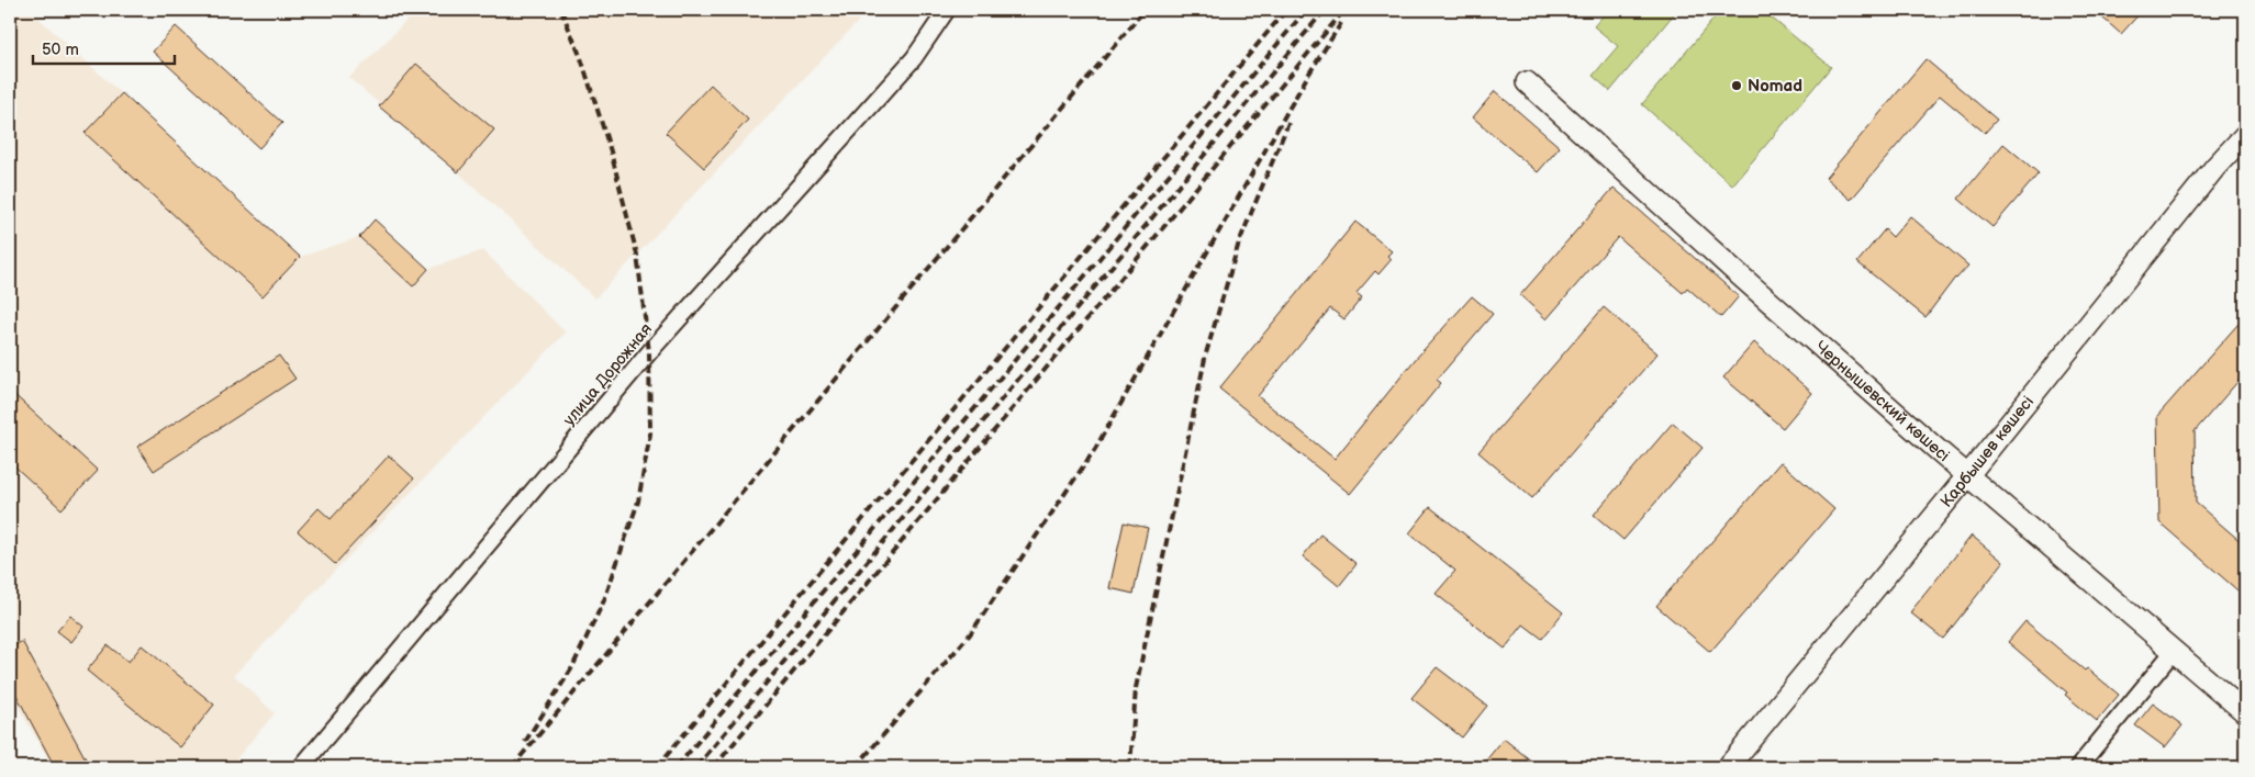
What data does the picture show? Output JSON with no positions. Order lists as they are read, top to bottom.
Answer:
{
  "streets": {
    "street": ["улица Дорожная", "Чернышевский көшесі", "Карбышев көшесі"]
  },
  "crossings": [
    ["Чернышевский көшесі", "Карбышев көшесі"]
  ],
  "places": ["Nomad"],
  "scale_bar": "50 m"
}
